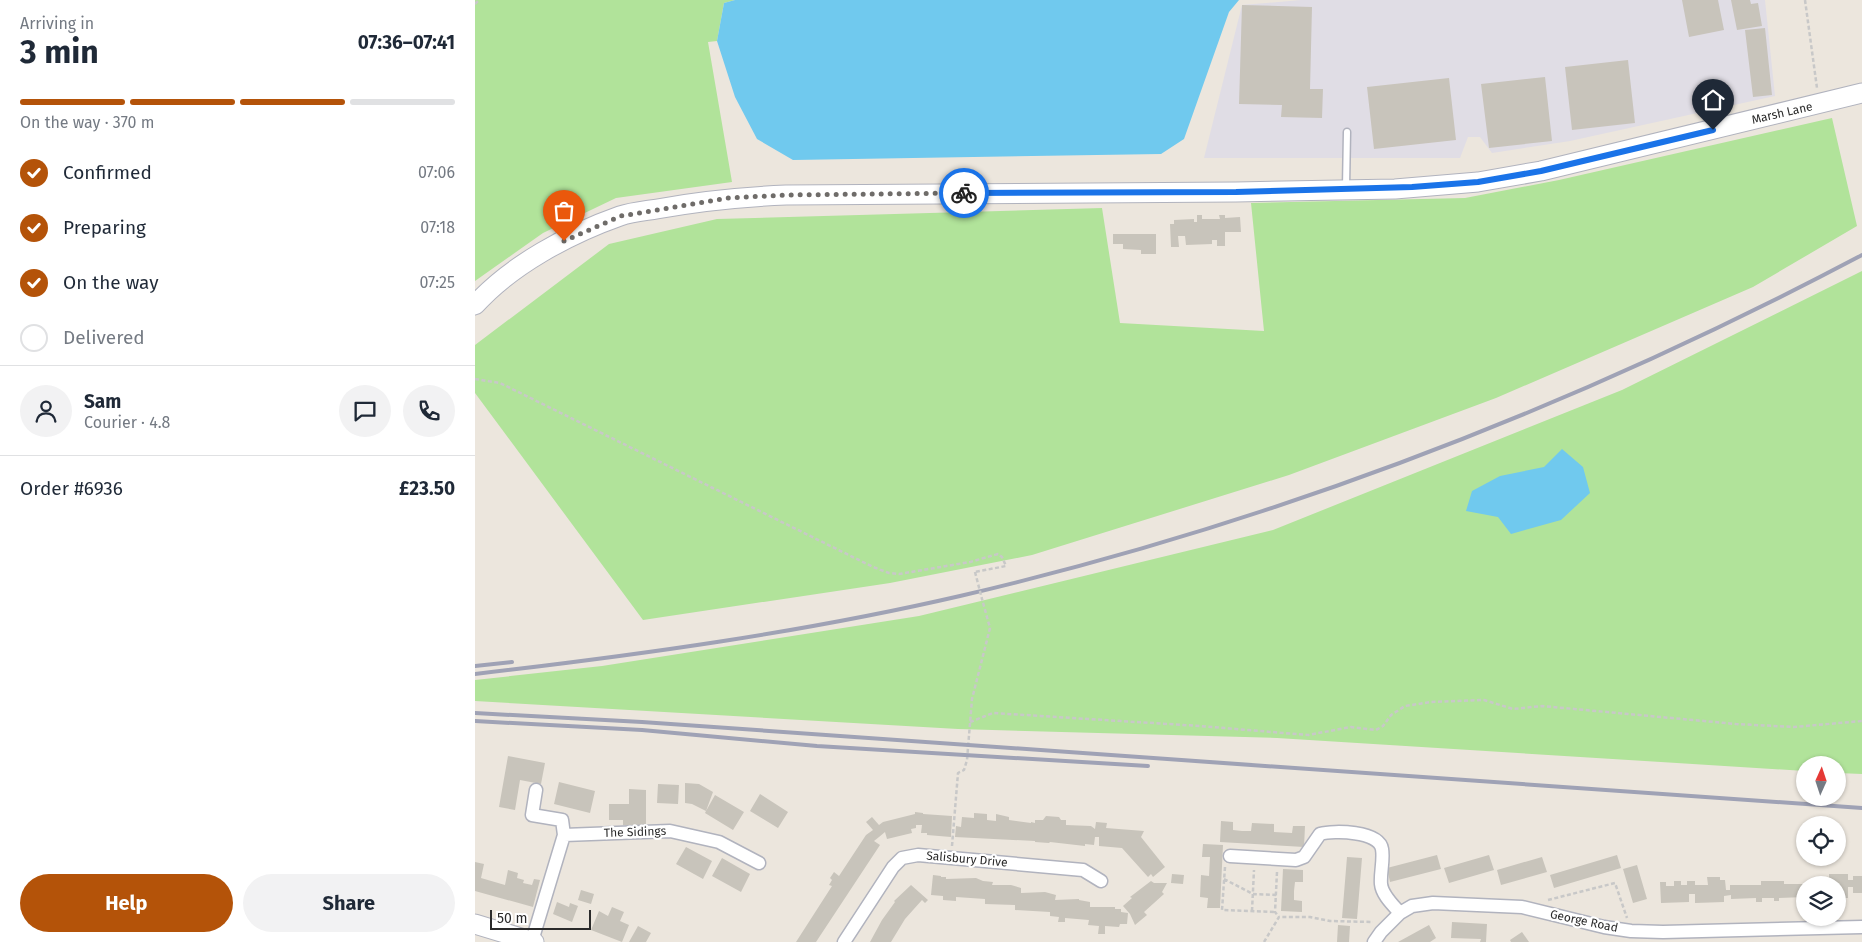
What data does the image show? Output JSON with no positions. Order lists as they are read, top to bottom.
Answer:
{
  "streets": {
    "main road": ["Marsh Lane"],
    "street": ["The Sidings", "Salisbury Drive", "George Road"]
  },
  "scale_bar": "50 m",
  "north": "top",
  "page": {
    "heading": ["3 min", "Arriving in", "07:36–07:41"],
    "panel": [
      "Sam",
      "Courier · 4.8",
      "Order #6936",
      "£23.50"
    ],
    "bar": "On the way · 370 m",
    "list": [
      ["Confirmed", "07:06"],
      ["Preparing", "07:18"],
      ["On the way", "07:25"],
      "Delivered"
    ],
    "buttons": ["Help", "Share"],
    "scale": "50 m"
  }
}
